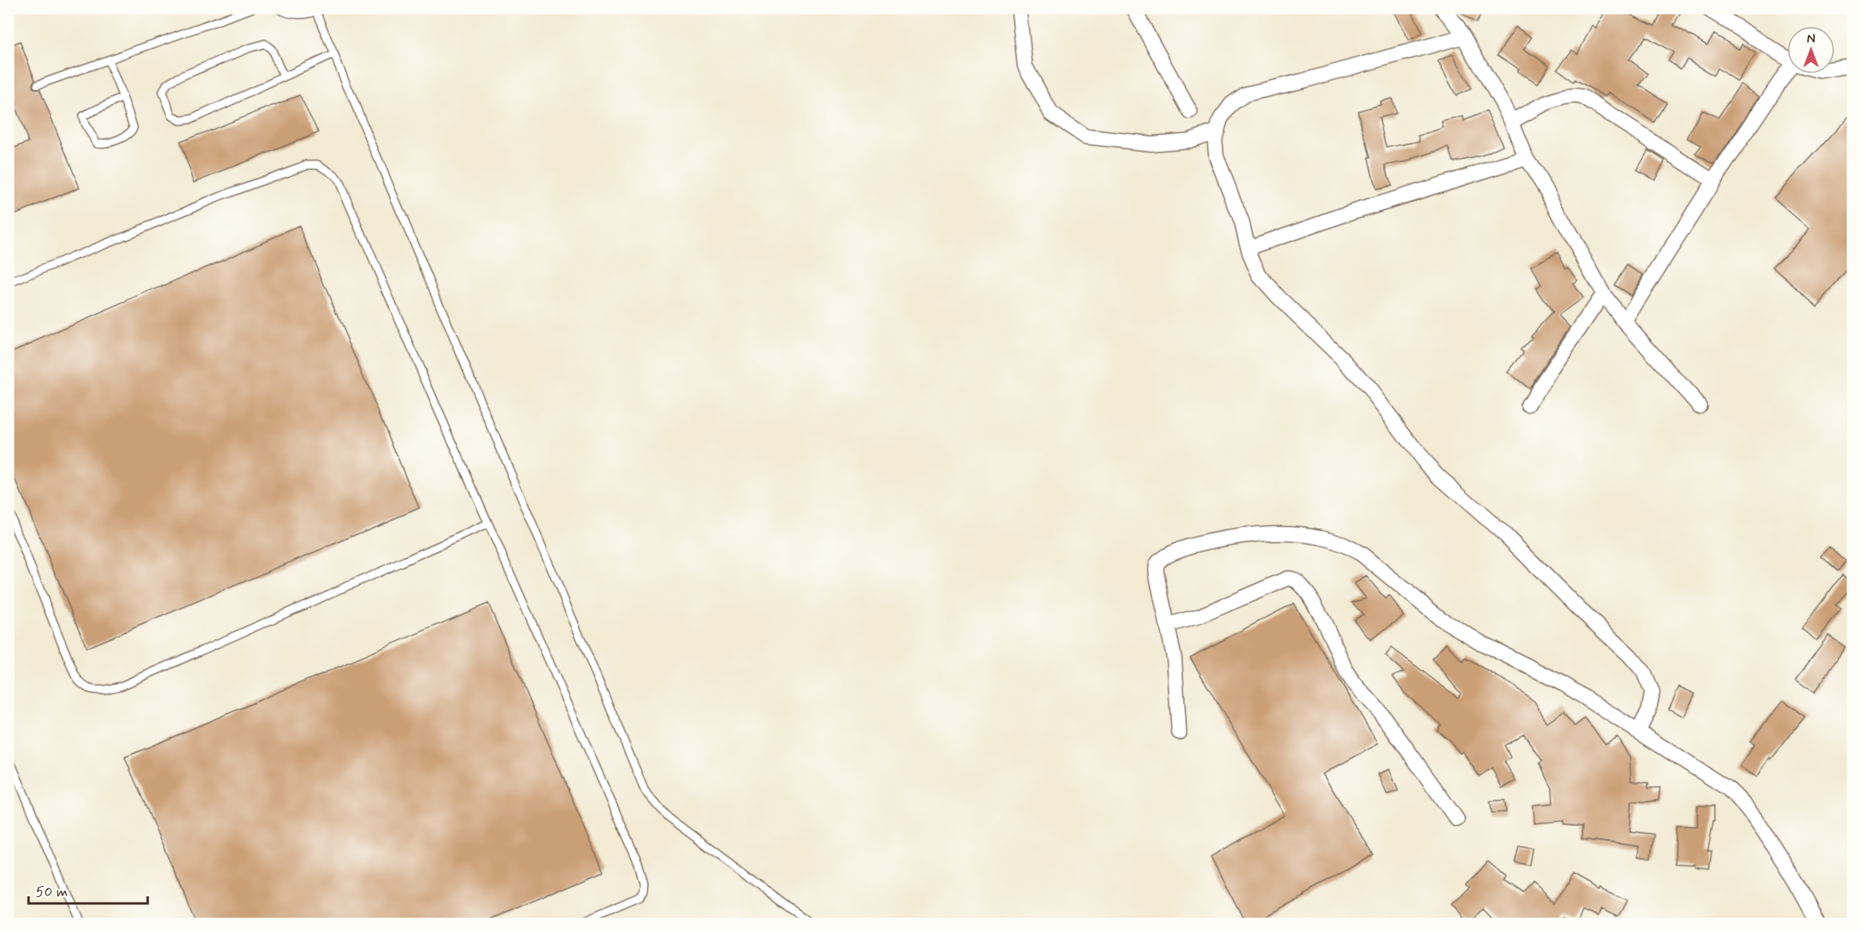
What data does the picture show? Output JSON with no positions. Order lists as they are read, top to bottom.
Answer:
{
  "scale_bar": "50 m",
  "north": "top"
}
